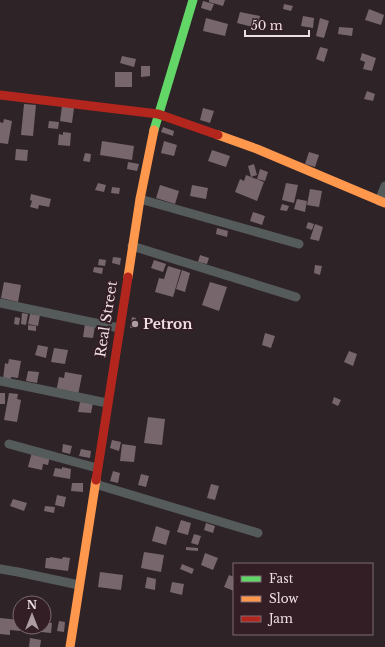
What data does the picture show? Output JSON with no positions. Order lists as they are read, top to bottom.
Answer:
{
  "streets": {
    "main road": ["Real Street"]
  },
  "places": ["Petron"],
  "legend": ["Fast", "Slow", "Jam"],
  "scale_bar": "50 m",
  "north": "top"
}
